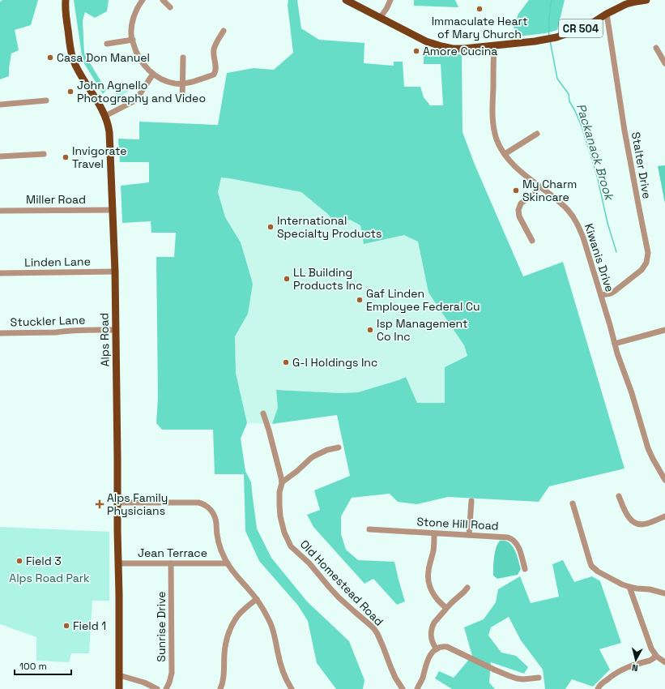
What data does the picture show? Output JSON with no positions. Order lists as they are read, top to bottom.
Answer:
{
  "streets": {
    "main road": ["CR 504", "Alps Road"],
    "street": [
      "Stalter Drive",
      "Miller Road",
      "Kiwanis Drive",
      "Linden Lane",
      "Stuckler Lane",
      "Stone Hill Road",
      "Jean Terrace",
      "Old Homestead Road",
      "Sunrise Drive"
    ]
  },
  "crossings": [
    ["CR 504", "Stalter Drive"],
    ["CR 504", "Kiwanis Drive"],
    ["Stalter Drive", "Kiwanis Drive"],
    ["Miller Road", "Alps Road"],
    ["Linden Lane", "Alps Road"],
    ["Stuckler Lane", "Alps Road"],
    ["Alps Road", "Jean Terrace"],
    ["Jean Terrace", "Sunrise Drive"]
  ],
  "water": ["Packanack Brook"],
  "parks": ["Alps Road Park"],
  "places": {
    "other": [
      "Immaculate Heart of Mary Church",
      "Amore Cucina",
      "Casa Don Manuel",
      "John Agnello Photography and Video",
      "Invigorate Travel",
      "My Charm Skincare",
      "International Specialty Products",
      "LL Building Products Inc",
      "Gaf Linden Employee Federal Cu",
      "Isp Management Co Inc",
      "G-I Holdings Inc",
      "Field 3",
      "Field 1"
    ],
    "health": ["Alps Family Physicians"]
  },
  "scale_bar": "100 m",
  "north": "bottom"
}
